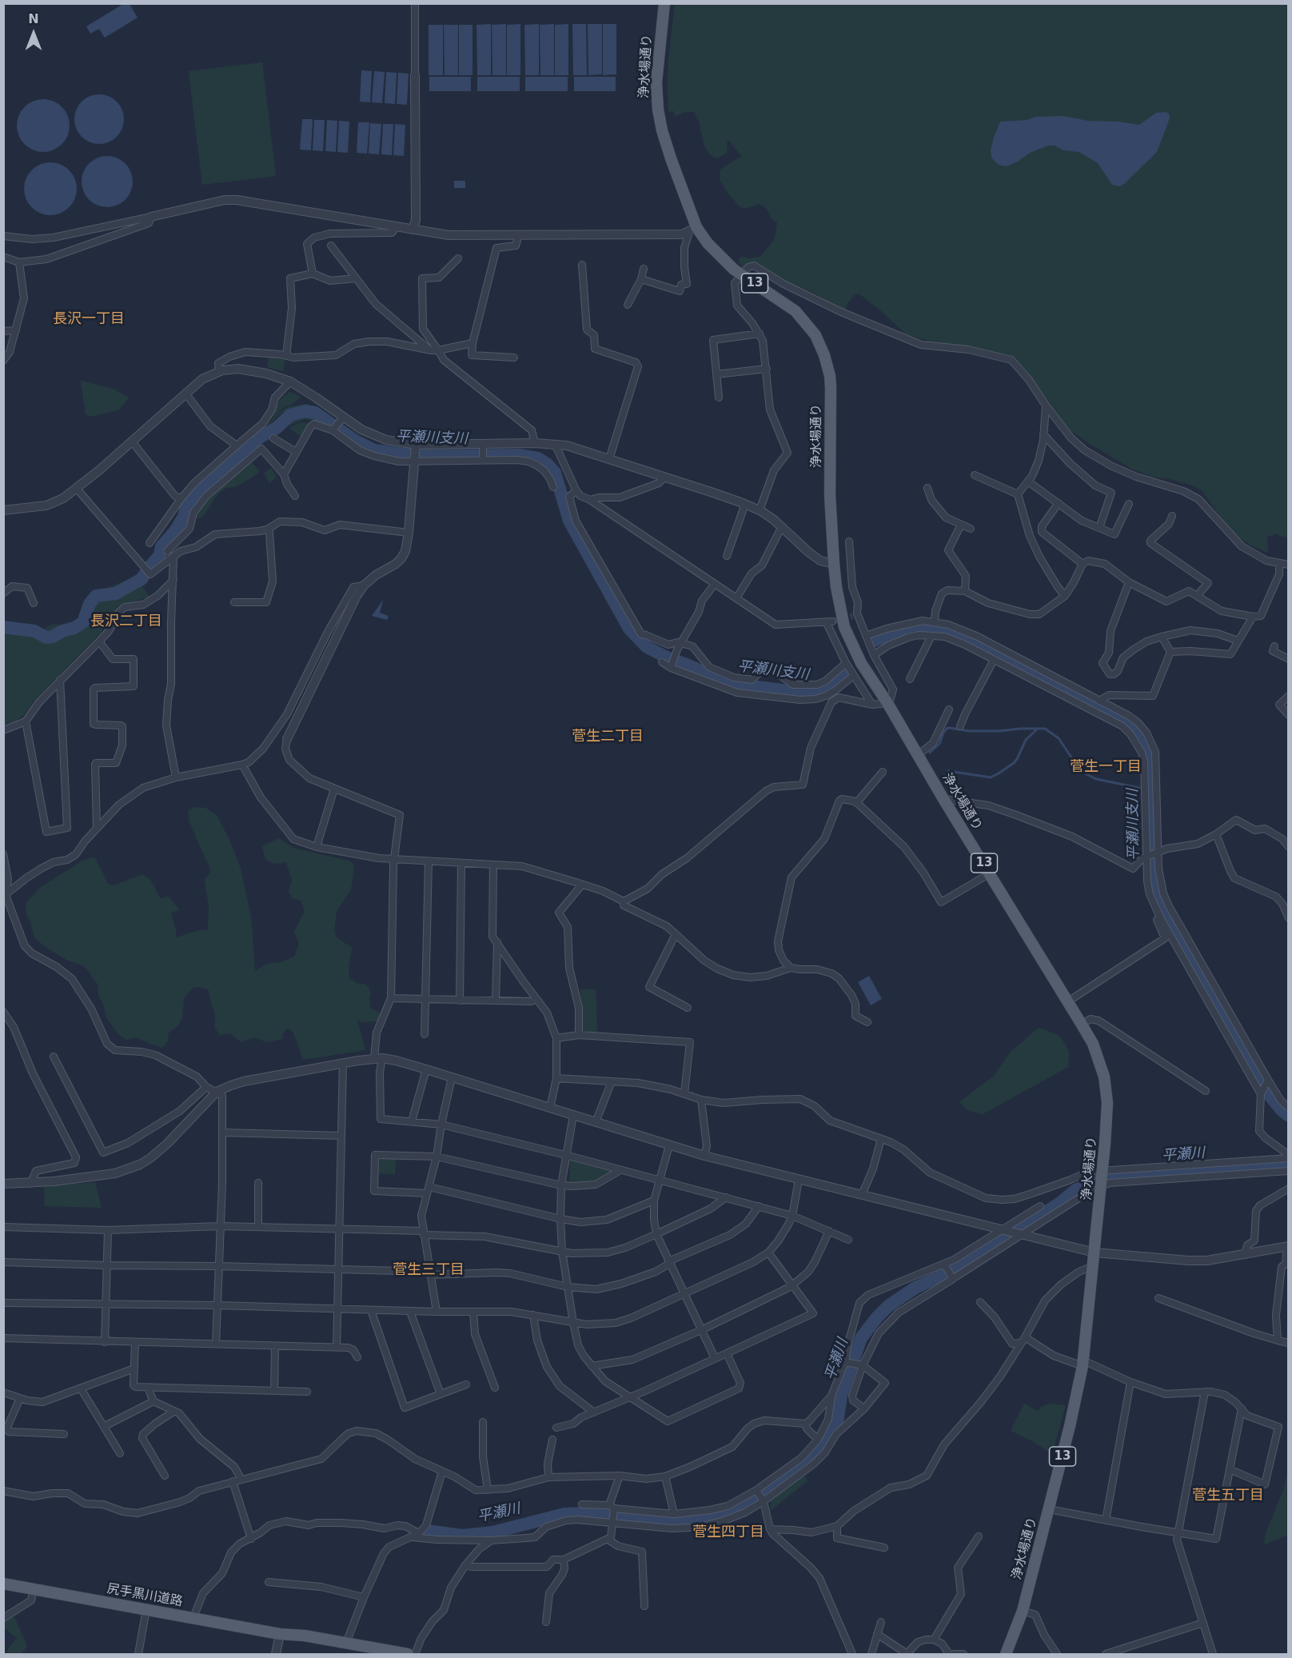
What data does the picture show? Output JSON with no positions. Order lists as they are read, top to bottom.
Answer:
{
  "streets": {
    "main road": ["浄水場通り", "13", "尻手黒川道路"]
  },
  "districts": [
    "長沢一丁目",
    "長沢二丁目",
    "菅生二丁目",
    "菅生一丁目",
    "菅生三丁目",
    "菅生五丁目",
    "菅生四丁目"
  ],
  "water": ["平瀬川支川", "平瀬川"],
  "north": "top"
}
